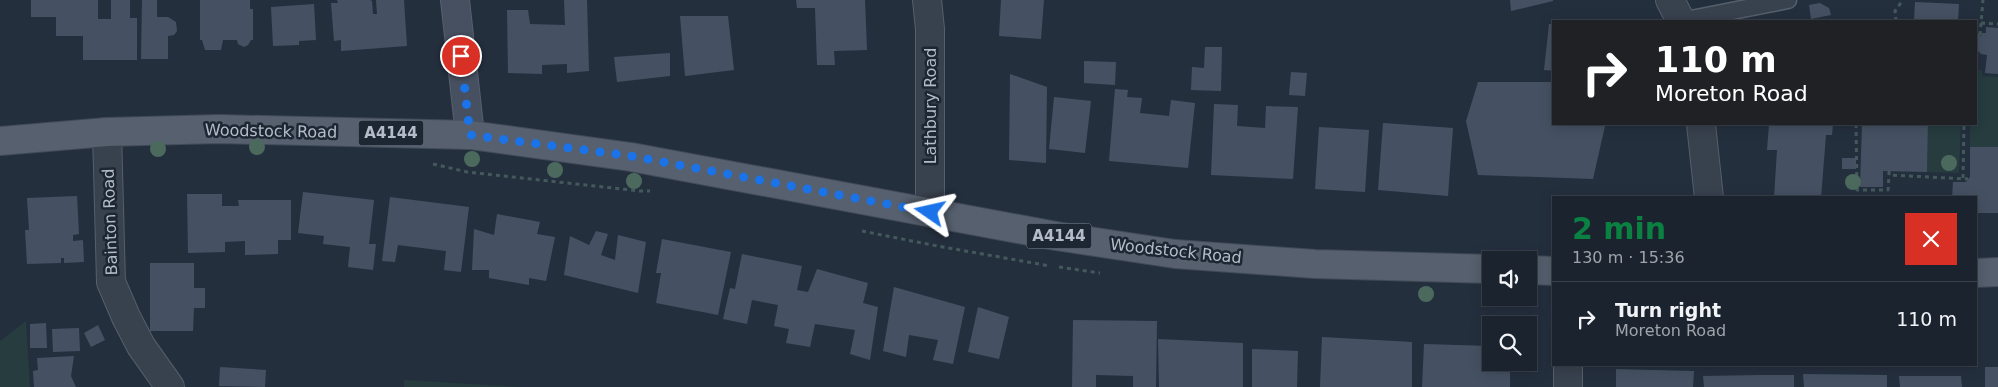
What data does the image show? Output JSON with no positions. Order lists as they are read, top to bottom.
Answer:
{
  "streets": {
    "main road": ["Woodstock Road", "A4144"],
    "street": ["Lathbury Road", "Bainton Road"]
  },
  "crossings": [
    ["Lathbury Road", "Woodstock Road"],
    ["Woodstock Road", "Bainton Road"]
  ],
  "page": {
    "turn": ["110 m", "Moreton Road"],
    "heading": ["2 min", "130 m · 15:36"],
    "list": [
      {
        "name": "Turn right",
        "note": "Moreton Road",
        "value": "110 m"
      }
    ]
  }
}
